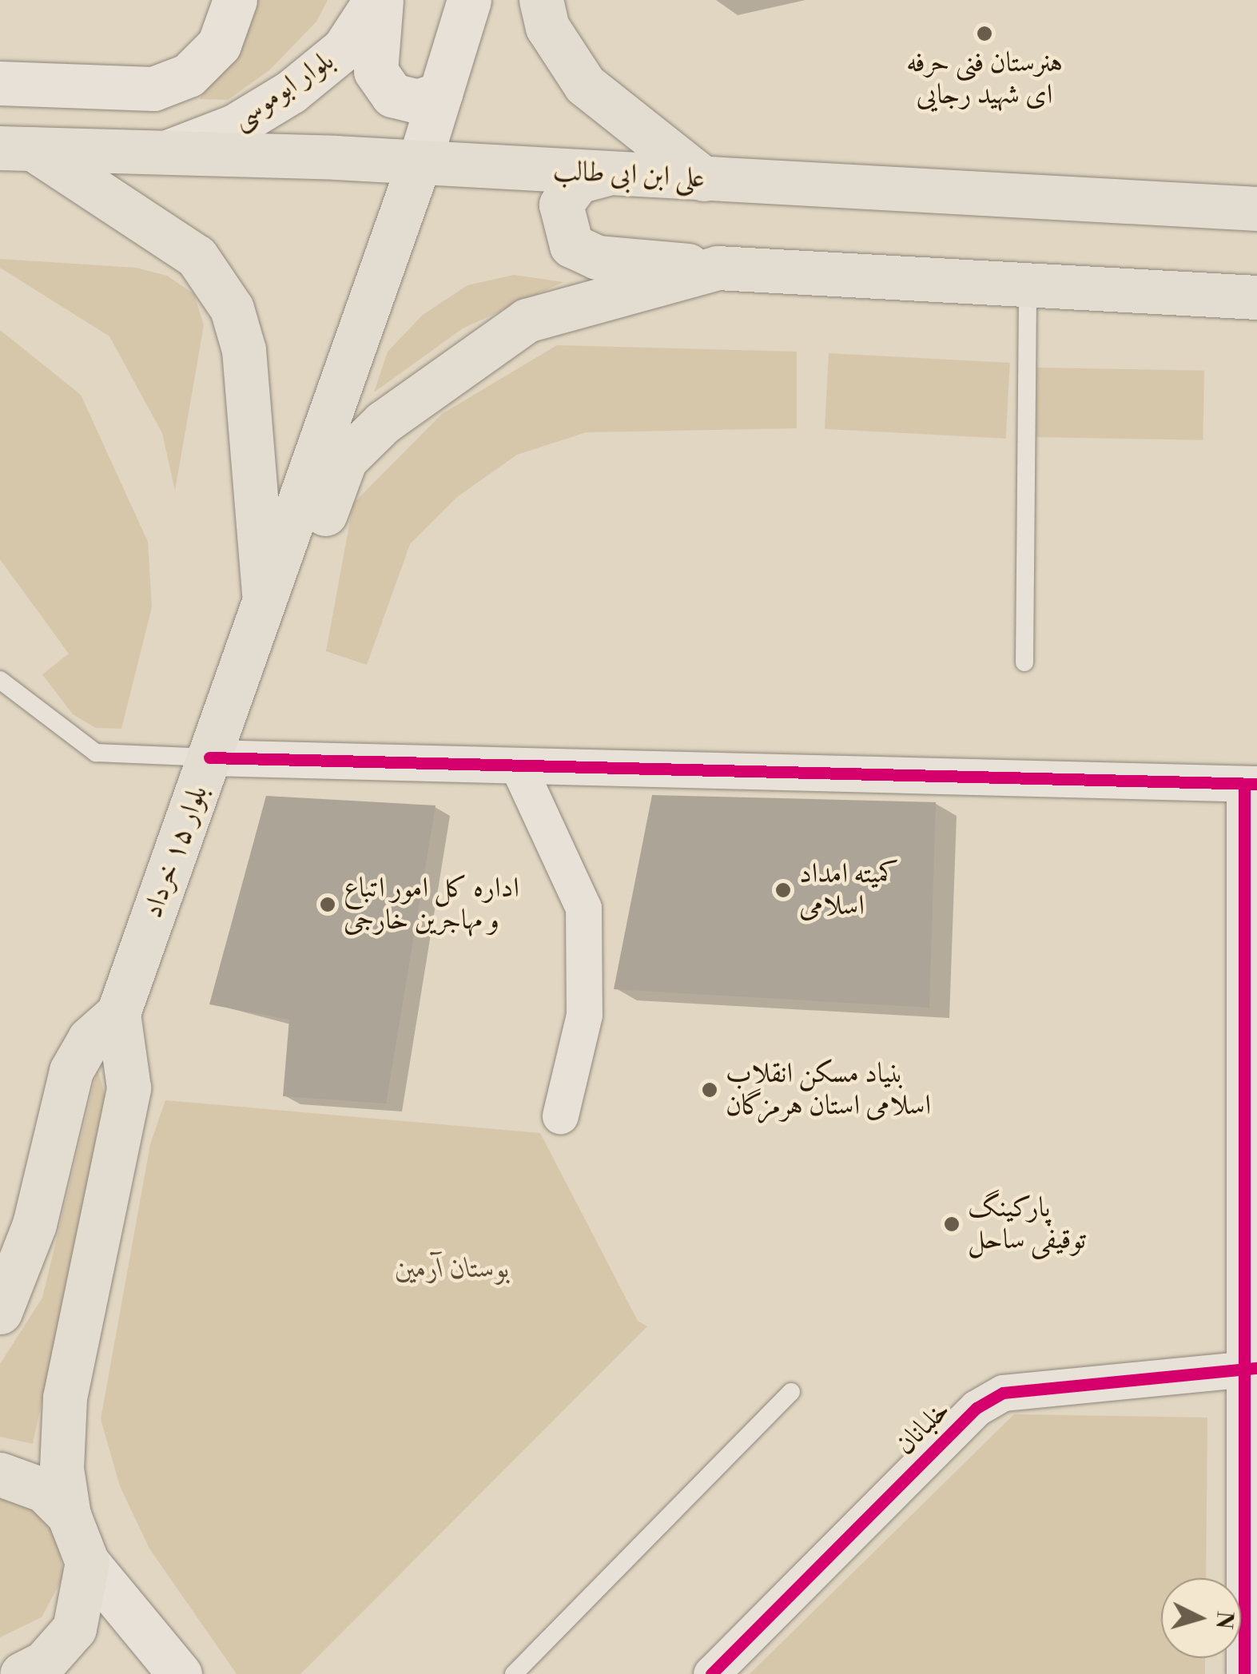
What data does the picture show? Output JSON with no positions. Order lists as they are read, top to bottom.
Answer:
{
  "streets": {
    "main road": ["بلوار ابوموسی", "علی ابن ابی طالب", "بلوار ۱۵ خرداد"],
    "street": ["خلبانان"]
  },
  "crossings": [
    ["بلوار ابوموسی", "علی ابن ابی طالب"],
    ["علی ابن ابی طالب", "بلوار ۱۵ خرداد"]
  ],
  "parks": ["بوستان آرمین"],
  "places": [
    "هنرستان فنی حرفه ای شهید رجایی",
    "کمیته امداد اسلامی",
    "اداره کل امور اتباع و مهاجرین خارجی",
    "بنیاد مسکن انقلاب اسلامی استان هرمزگان",
    "پارکینگ توقیفی ساحل"
  ],
  "north": "right"
}
